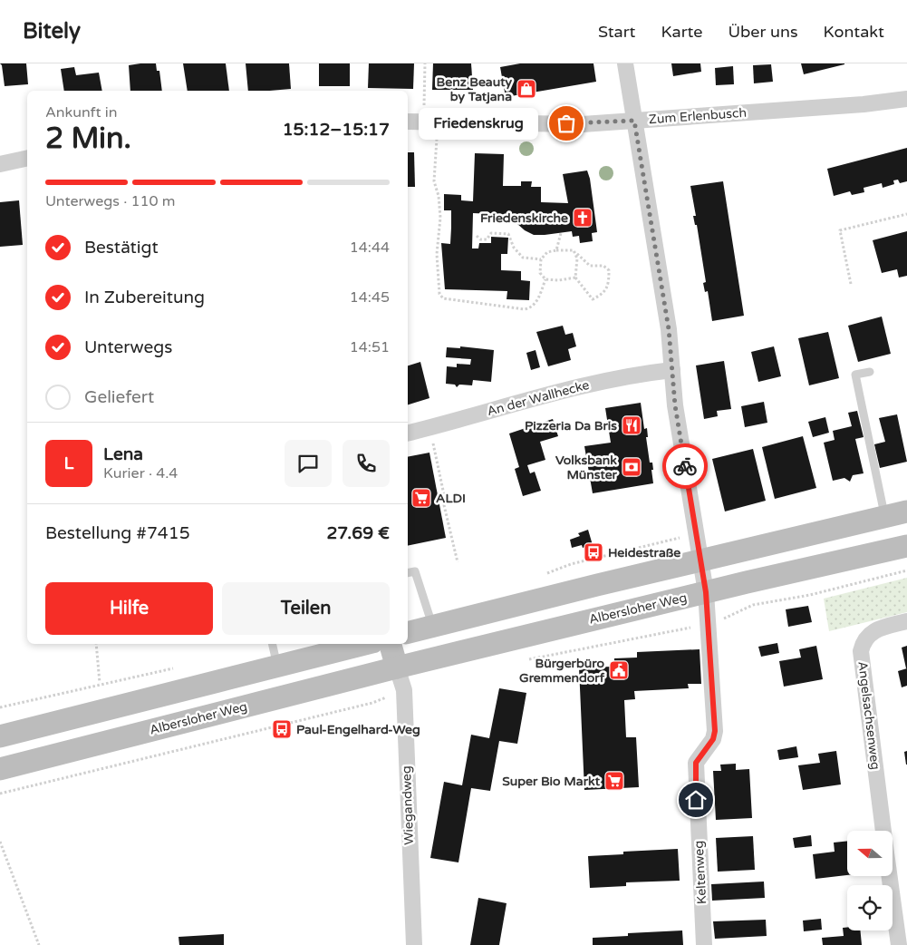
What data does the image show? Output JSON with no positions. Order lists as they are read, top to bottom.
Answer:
{
  "streets": {
    "main road": ["Albersloher Weg"],
    "street": [
      "Zum Erlenbusch",
      "An der Wallhecke",
      "Angelsachsenweg",
      "Wiegandweg",
      "Keltenweg"
    ]
  },
  "crossings": [
    ["Albersloher Weg", "Wiegandweg"],
    ["Albersloher Weg", "Keltenweg"]
  ],
  "places": {
    "shop": ["Benz Beauty by Tatjana"],
    "other": ["Friedenskrug"],
    "church": ["Friedenskirche"],
    "restaurant": ["Pizzeria Da Bris"],
    "bank": ["Volksbank Münster"],
    "supermarket": ["ALDI", "Super Bio Markt"],
    "bus stop": ["Heidestraße", "Paul-Engelhard-Weg"],
    "public building": ["Bürgerbüro Gremmendorf"]
  },
  "north": "left",
  "page": {
    "header": "Bitely",
    "nav": [
      "Start",
      "Karte",
      "Über uns",
      "Kontakt"
    ],
    "heading": ["2 Min.", "Ankunft in", "15:12–15:17"],
    "panel": [
      "Lena",
      "Kurier · 4.4",
      "Bestellung #7415",
      "27.69 €"
    ],
    "bubble": "Friedenskrug",
    "bar": "Unterwegs · 110 m",
    "list": [
      ["Bestätigt", "14:44"],
      ["In Zubereitung", "14:45"],
      ["Unterwegs", "14:51"],
      "Geliefert"
    ],
    "round": "L",
    "buttons": ["Hilfe", "Teilen"]
  }
}
